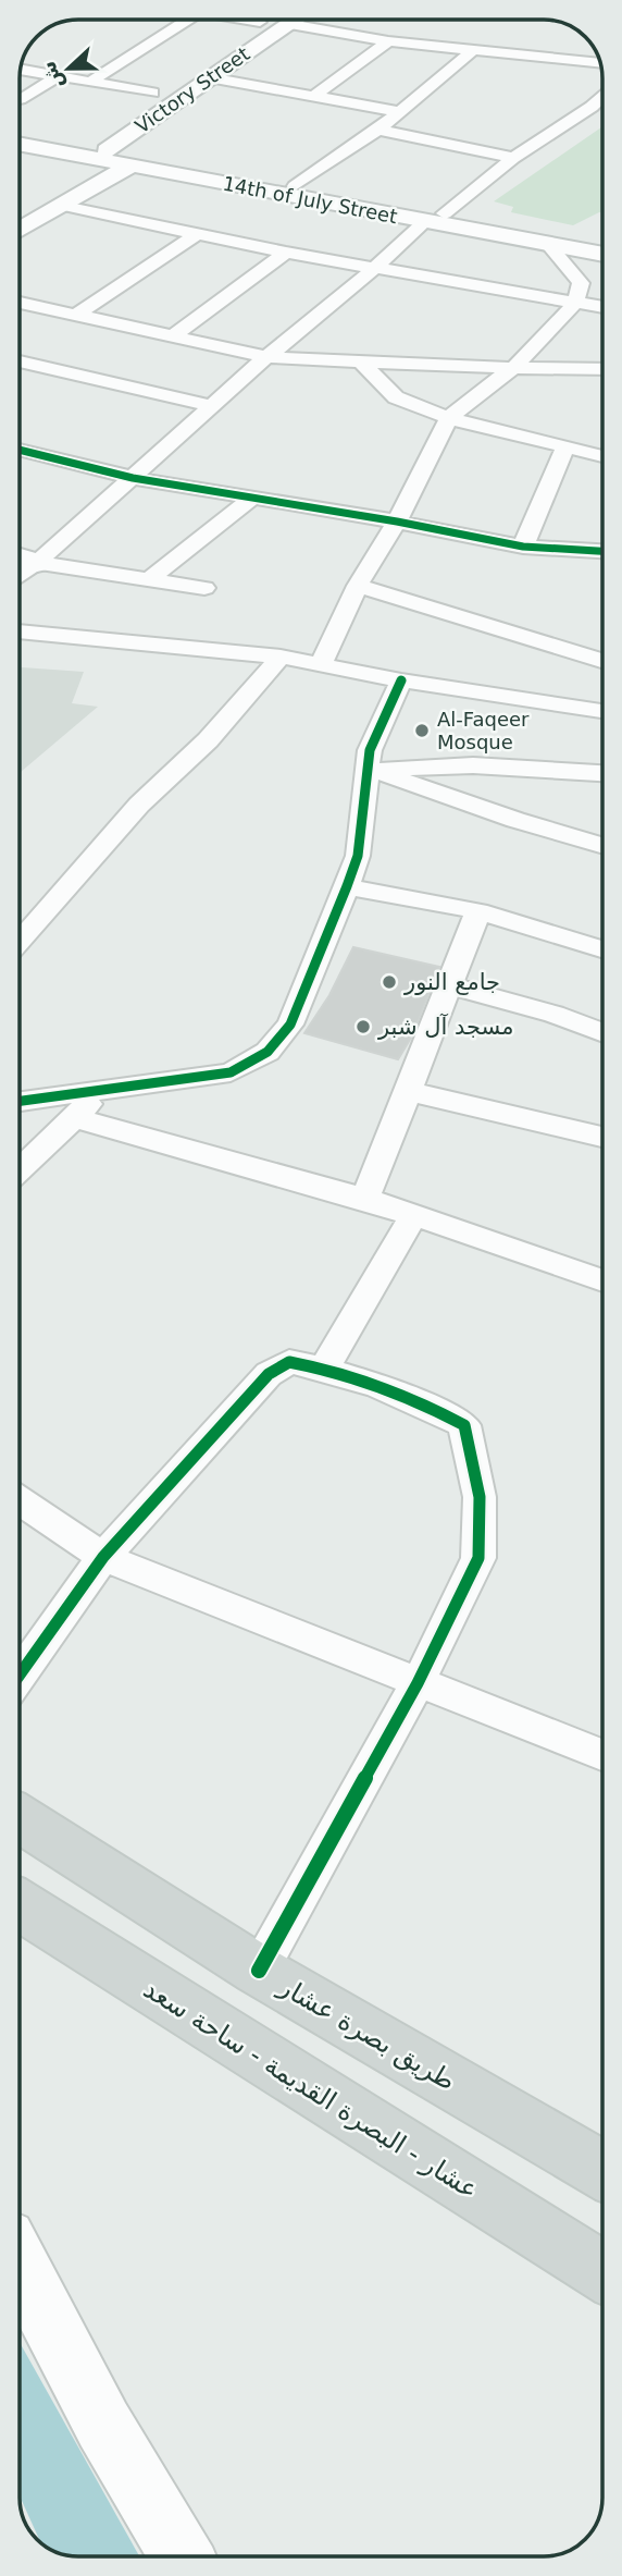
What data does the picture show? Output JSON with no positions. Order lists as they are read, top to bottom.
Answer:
{
  "streets": {
    "main road": [
      "Victory Street",
      "14th of July Street",
      "طريق بصرة عشار",
      "عشار - البصرة القديمة - ساحة سعد"
    ]
  },
  "crossings": [
    ["Victory Street", "14th of July Street"]
  ],
  "places": ["Al-Faqeer Mosque", "جامع النور", "مسجد آل شبر"],
  "north": "left"
}
